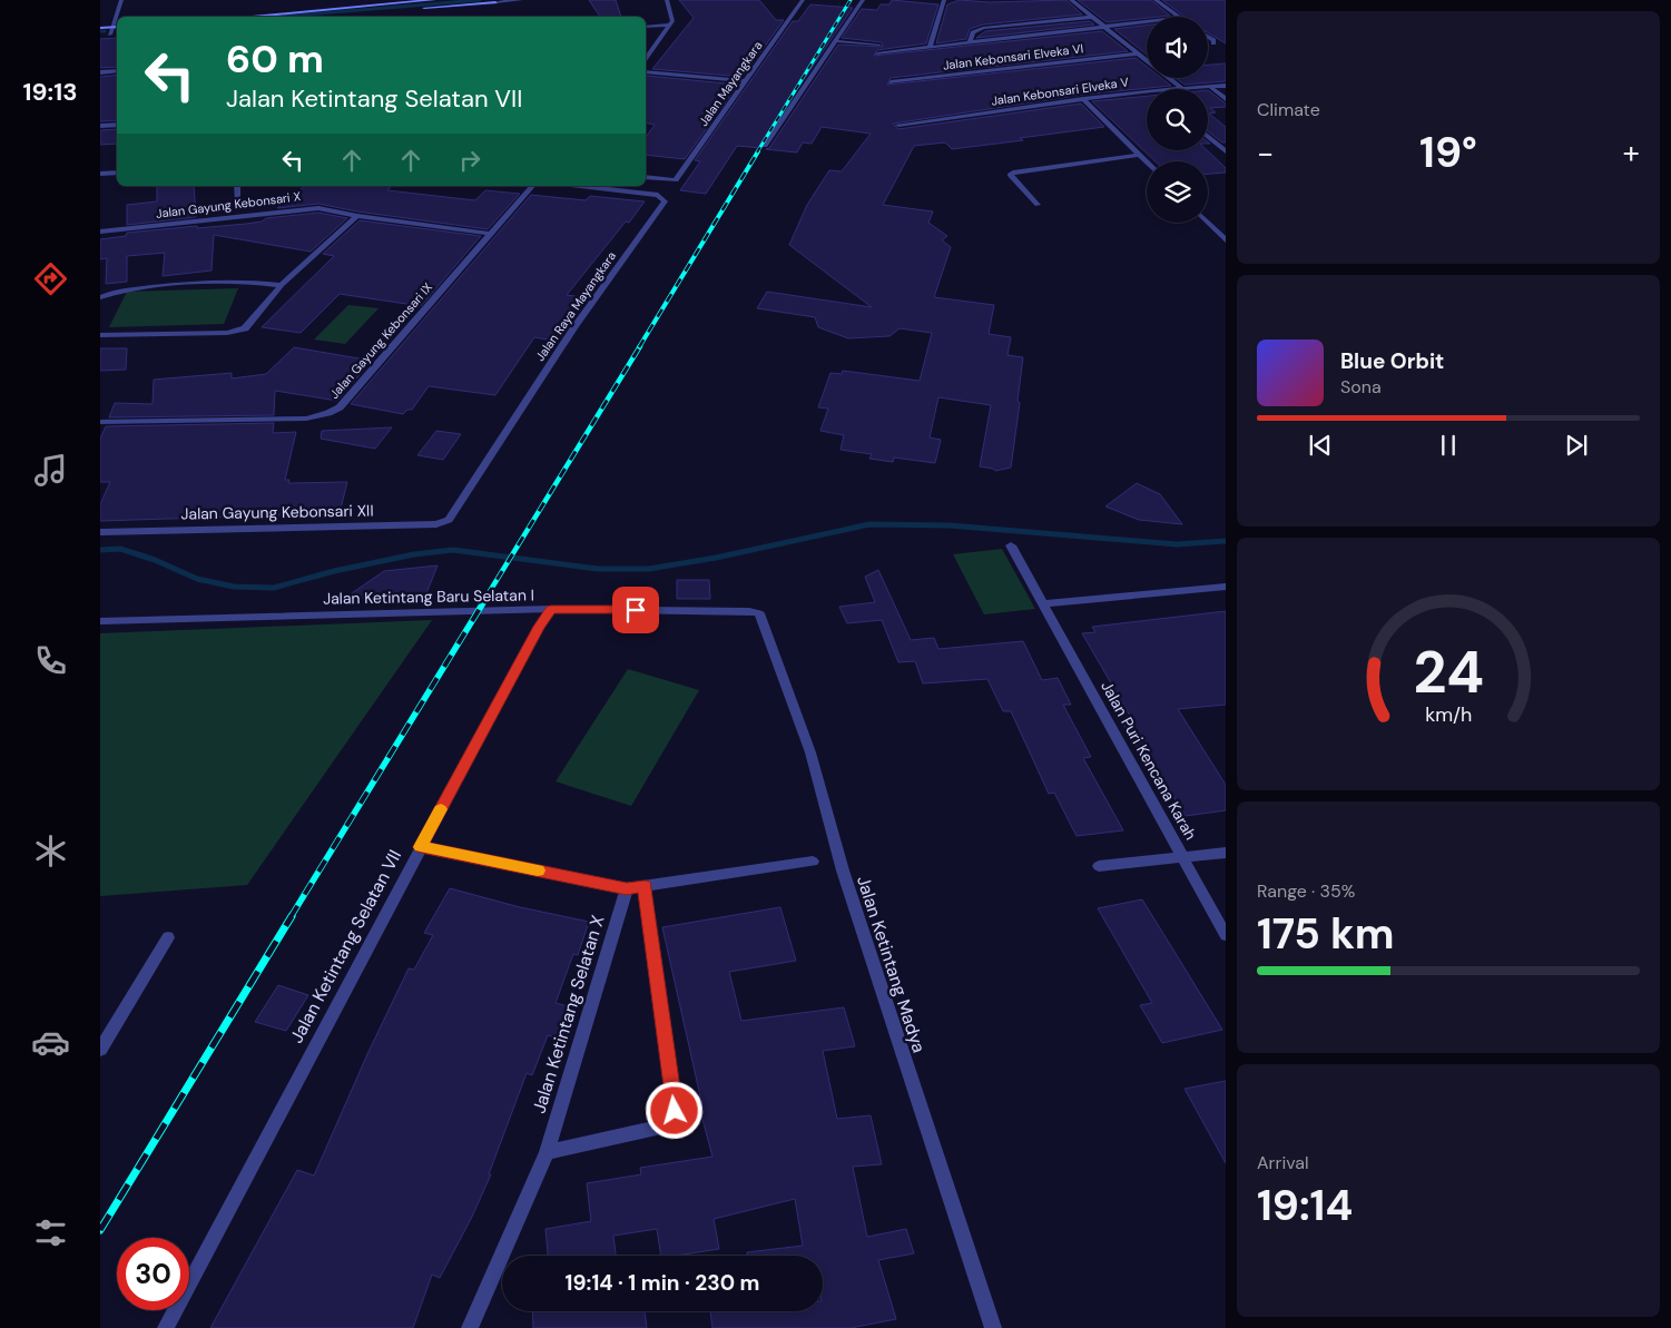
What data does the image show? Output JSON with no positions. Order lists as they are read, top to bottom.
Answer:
{
  "streets": {
    "street": [
      "Jalan Kebonsari Elveka VI",
      "Jalan Mayangkara",
      "Jalan Kebonsari Elveka V",
      "Jalan Gayung Kebonsari X",
      "Jalan Raya Mayangkara",
      "Jalan Gayung Kebonsari IX",
      "Jalan Gayung Kebonsari XII",
      "Jalan Ketintang Baru Selatan I",
      "Jalan Puri Kencana Karah",
      "Jalan Ketintang Selatan VII",
      "Jalan Ketintang Madya",
      "Jalan Ketintang Selatan X"
    ]
  },
  "crossings": [
    ["Jalan Gayung Kebonsari X", "Jalan Gayung Kebonsari IX"],
    ["Jalan Raya Mayangkara", "Jalan Gayung Kebonsari XII"],
    ["Jalan Ketintang Baru Selatan I", "Jalan Ketintang Madya"],
    ["Jalan Ketintang Selatan VII", "Jalan Ketintang Selatan X"]
  ],
  "page": {
    "tabs": "19:13",
    "tile": [
      "Climate",
      ["Range · 35%", "175 km"],
      ["Arrival", "19:14"]
    ],
    "turn": ["60 m", "Jalan Ketintang Selatan VII"],
    "heat": ["−", "19°", "+"],
    "song": ["Blue Orbit", "Sona"],
    "limit": "30",
    "trip": "19:14 · 1 min · 230 m",
    "gauge": ["24", "km/h"]
  }
}
